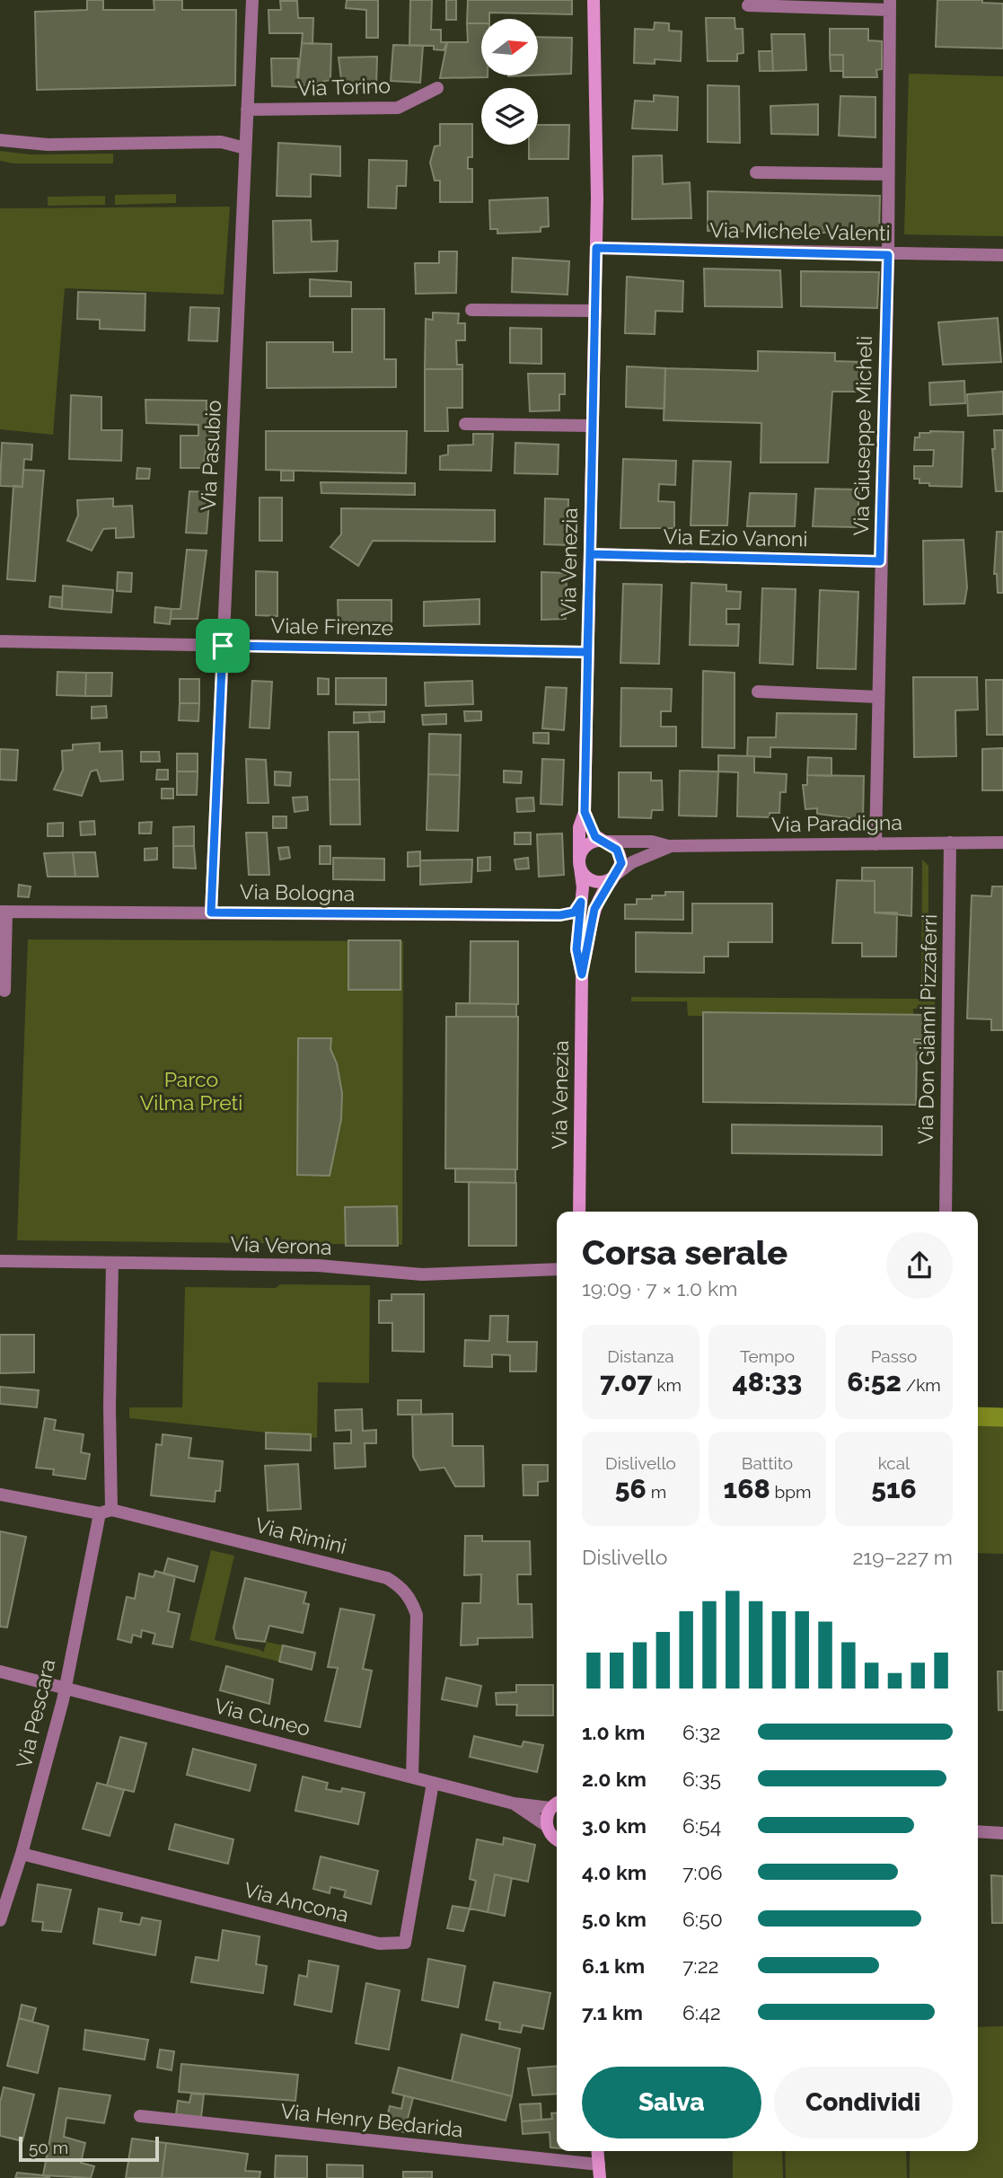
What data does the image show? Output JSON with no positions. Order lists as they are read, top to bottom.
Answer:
{
  "streets": {
    "street": [
      "Via Torino",
      "Via Michele Valenti",
      "Via Giuseppe Micheli",
      "Via Pasubio",
      "Via Ezio Vanoni",
      "Via Venezia",
      "Viale Firenze",
      "Via Paradigna",
      "Via Bologna",
      "Via Don Gianni Pizzaferri",
      "Via Verona",
      "Via Rimini",
      "Via Pescara",
      "Via Cuneo",
      "Via Ancona",
      "Via Henry Bedarida"
    ]
  },
  "crossings": [
    ["Via Torino", "Via Pasubio"],
    ["Via Michele Valenti", "Via Giuseppe Micheli"],
    ["Via Michele Valenti", "Via Venezia"],
    ["Via Giuseppe Micheli", "Via Ezio Vanoni"],
    ["Via Giuseppe Micheli", "Via Paradigna"],
    ["Via Pasubio", "Viale Firenze"],
    ["Via Pasubio", "Via Bologna"],
    ["Via Ezio Vanoni", "Via Venezia"],
    ["Via Venezia", "Viale Firenze"],
    ["Via Venezia", "Via Paradigna"],
    ["Via Venezia", "Via Bologna"],
    ["Via Paradigna", "Via Don Gianni Pizzaferri"],
    ["Via Verona", "Via Pescara"],
    ["Via Rimini", "Via Pescara"],
    ["Via Rimini", "Via Cuneo"],
    ["Via Pescara", "Via Cuneo"],
    ["Via Pescara", "Via Ancona"],
    ["Via Cuneo", "Via Ancona"]
  ],
  "parks": ["Parco Vilma Preti"],
  "scale_bar": "50 m",
  "north": "right",
  "page": {
    "heading": ["Corsa serale", "19:09 · 7 × 1.0 km"],
    "stats": [
      ["Distanza", "7.07 km"],
      ["Tempo", "48:33"],
      ["Passo", "6:52 /km"],
      ["Dislivello", "56 m"],
      ["Battito", "168 bpm"],
      ["kcal", "516"]
    ],
    "chart": ["Dislivello", "219–227 m"],
    "list": [
      {
        "name": "1.0 km",
        "note": "6:32"
      },
      {
        "name": "2.0 km",
        "note": "6:35"
      },
      {
        "name": "3.0 km",
        "note": "6:54"
      },
      {
        "name": "4.0 km",
        "note": "7:06"
      },
      {
        "name": "5.0 km",
        "note": "6:50"
      },
      {
        "name": "6.1 km",
        "note": "7:22"
      },
      {
        "name": "7.1 km",
        "note": "6:42"
      }
    ],
    "buttons": ["Salva", "Condividi"],
    "scale": "50 m"
  }
}
